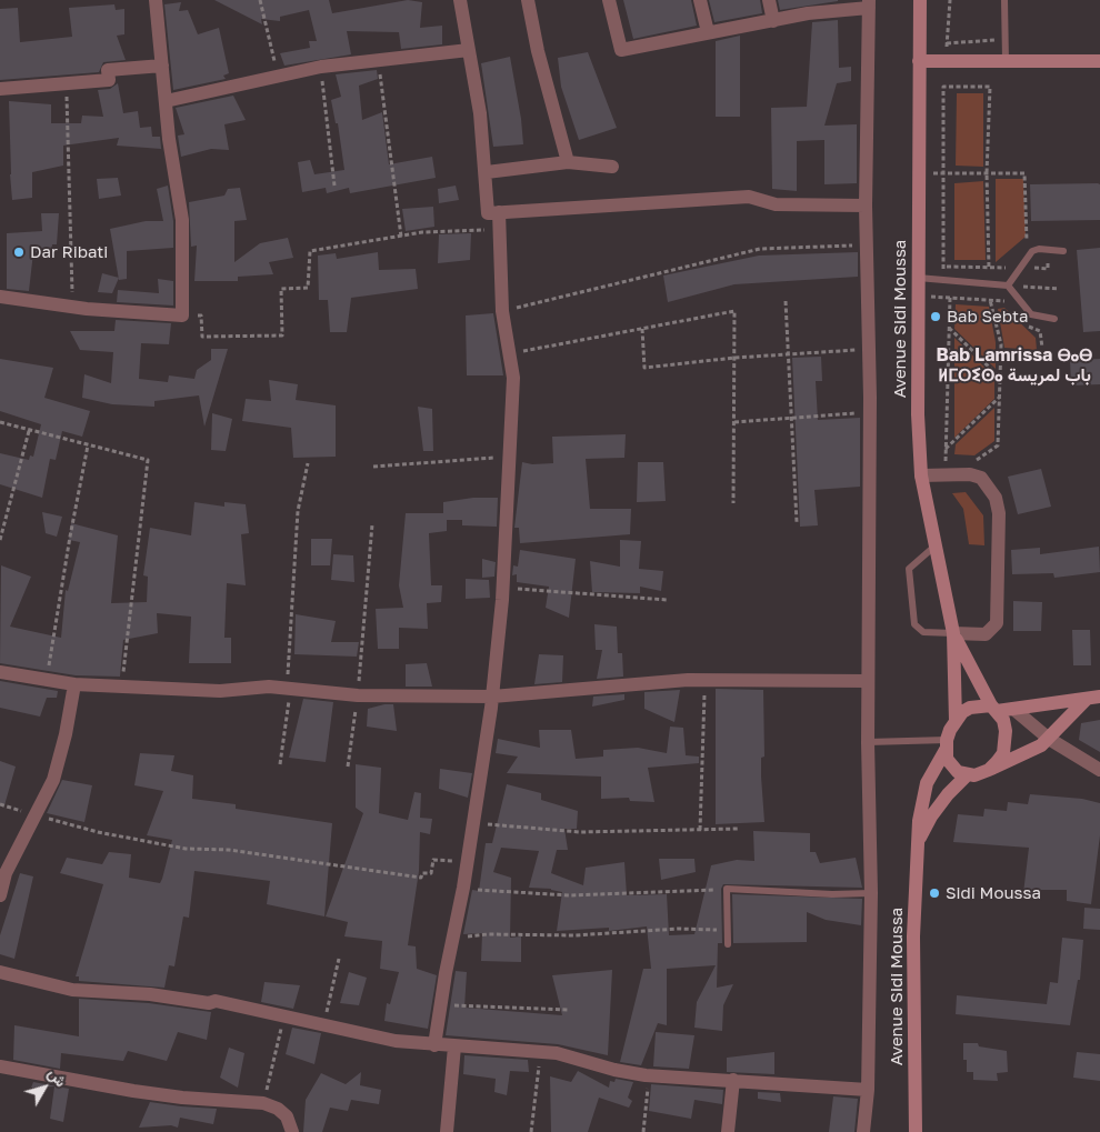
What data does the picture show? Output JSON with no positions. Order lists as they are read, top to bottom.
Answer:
{
  "streets": {
    "street": ["Avenue Sidi Moussa"]
  },
  "districts": ["Bab Lamrissa ⴱⴰⴱ ⵍⵎⵔⵉⵙⴰ باب لمريسة"],
  "places": ["Dar Ribati", "Bab Sebta", "Sidi Moussa"],
  "north": "top right"
}
